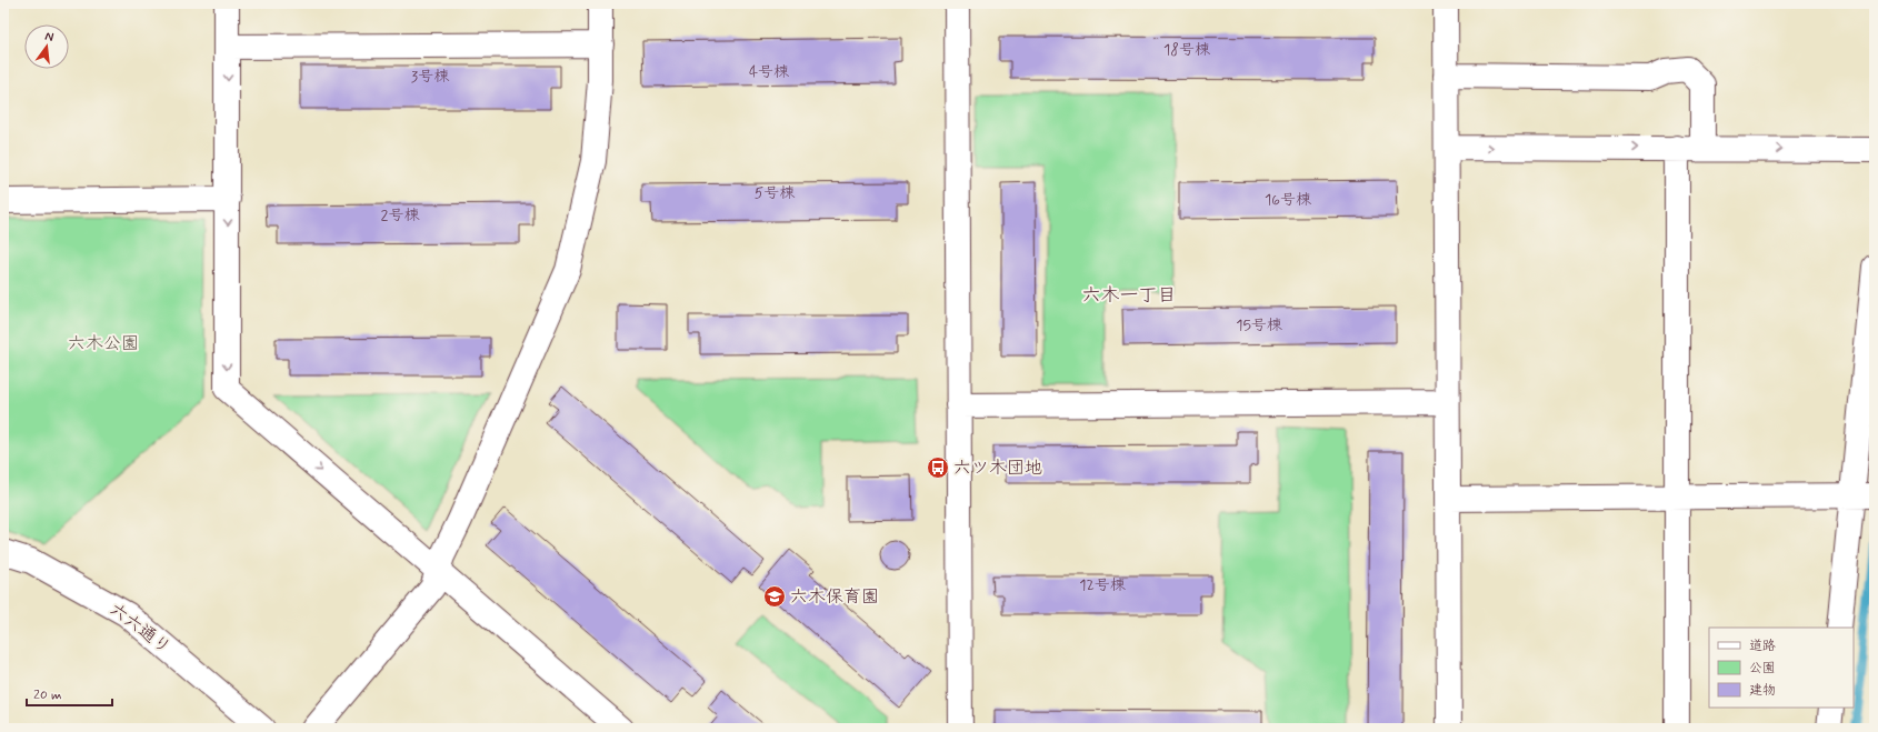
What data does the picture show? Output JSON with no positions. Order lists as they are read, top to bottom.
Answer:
{
  "streets": {
    "street": ["六六通り"]
  },
  "districts": ["六木一丁目"],
  "parks": ["六木公園"],
  "places": {
    "bus stop": ["六ツ木団地"],
    "school or university": ["六木保育園"]
  },
  "house_numbers": [
    "18号棟",
    "4号棟",
    "3号棟",
    "5号棟",
    "16号棟",
    "2号棟",
    "15号棟",
    "12号棟"
  ],
  "legend": ["道路", "公園", "建物"],
  "scale_bar": "20 m",
  "north": "top"
}
